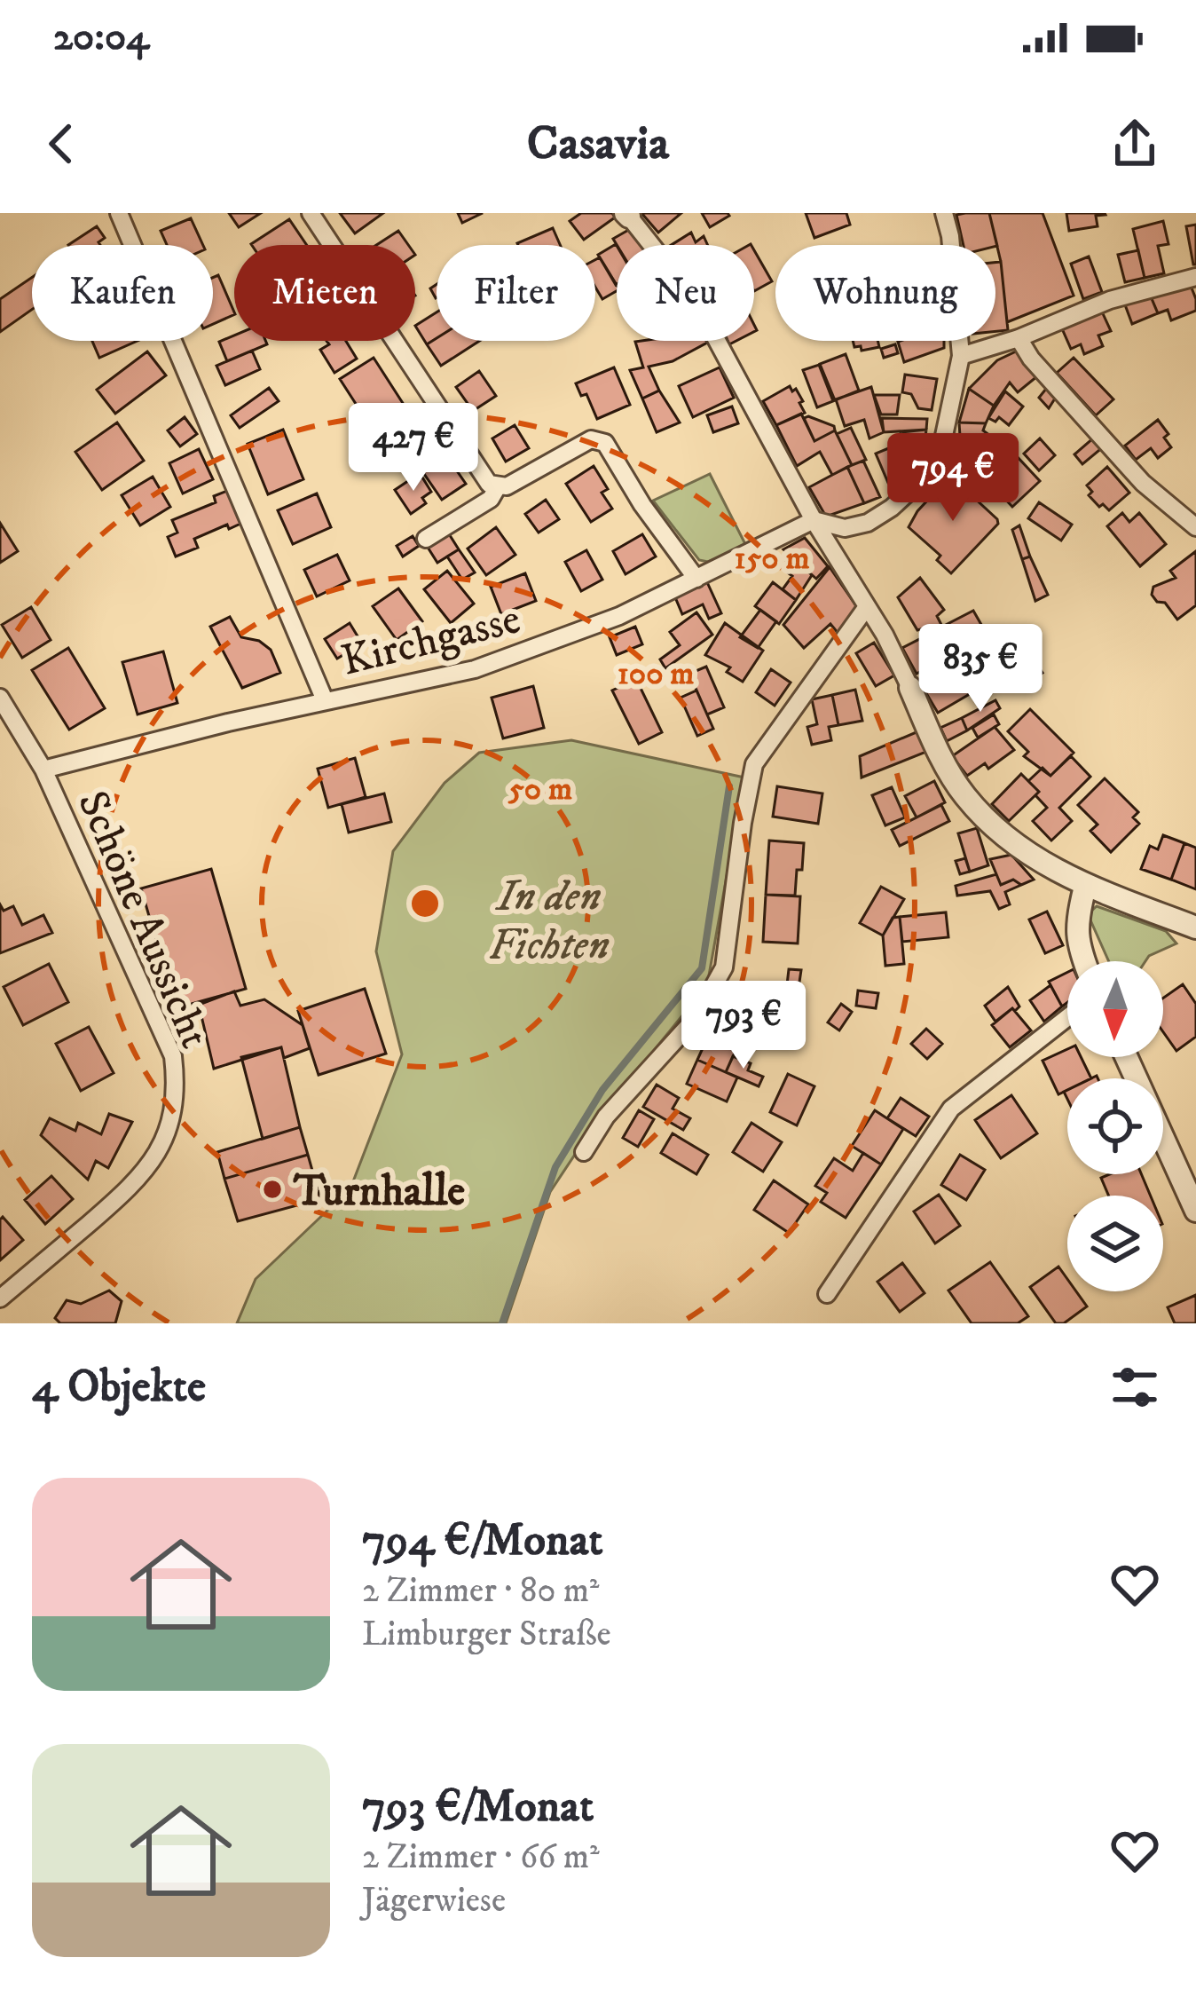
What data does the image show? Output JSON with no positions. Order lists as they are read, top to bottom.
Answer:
{
  "streets": {
    "street": ["Kirchgasse", "Schöne Aussicht"]
  },
  "crossings": [
    ["Kirchgasse", "Schöne Aussicht"]
  ],
  "parks": ["In den Fichten"],
  "places": ["Turnhalle"],
  "north": "bottom",
  "page": {
    "status": "20:04",
    "header": "Casavia",
    "chip": [
      "Kaufen",
      "Mieten",
      "Filter",
      "Neu",
      "Wohnung"
    ],
    "price": [
      "427 €",
      "794 €",
      "835 €",
      "793 €"
    ],
    "heading": "4 Objekte",
    "list": [
      {
        "name": "794 €/Monat",
        "note": "2 Zimmer · 80 m² · Limburger Straße"
      },
      {
        "name": "793 €/Monat",
        "note": "2 Zimmer · 66 m² · Jägerwiese"
      }
    ]
  },
  "rings": ["150 m", "100 m", "50 m"]
}
